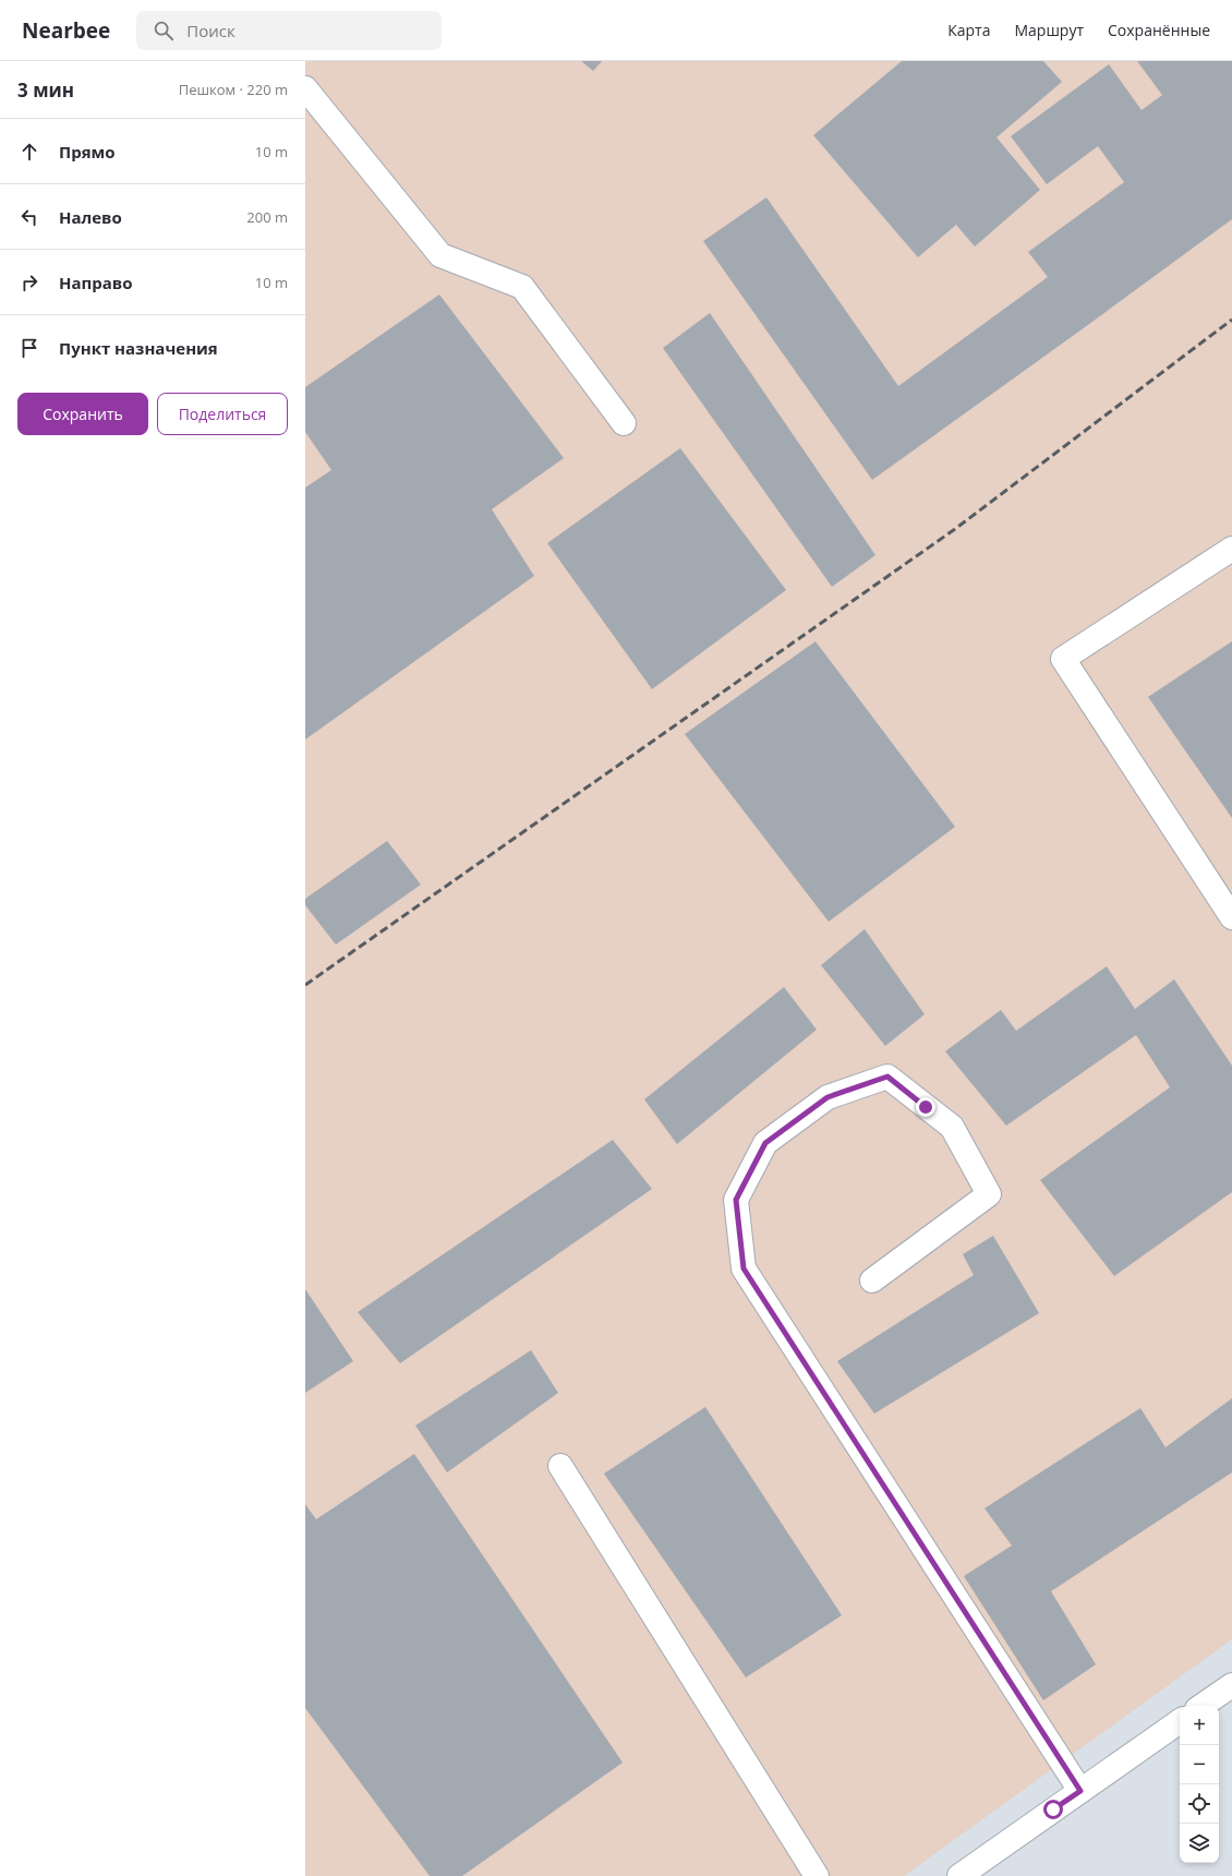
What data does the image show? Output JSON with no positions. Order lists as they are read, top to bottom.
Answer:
{
  "page": {
    "header": "Nearbee",
    "search": "Поиск",
    "nav": ["Карта", "Маршрут", "Сохранённые"],
    "heading": ["3 мин", "Пешком · 220 m"],
    "list": [
      ["Прямо", "10 m"],
      ["Налево", "200 m"],
      ["Направо", "10 m"],
      "Пункт назначения"
    ],
    "buttons": ["Сохранить", "Поделиться"],
    "map_buttons": ["+", "−"]
  }
}
